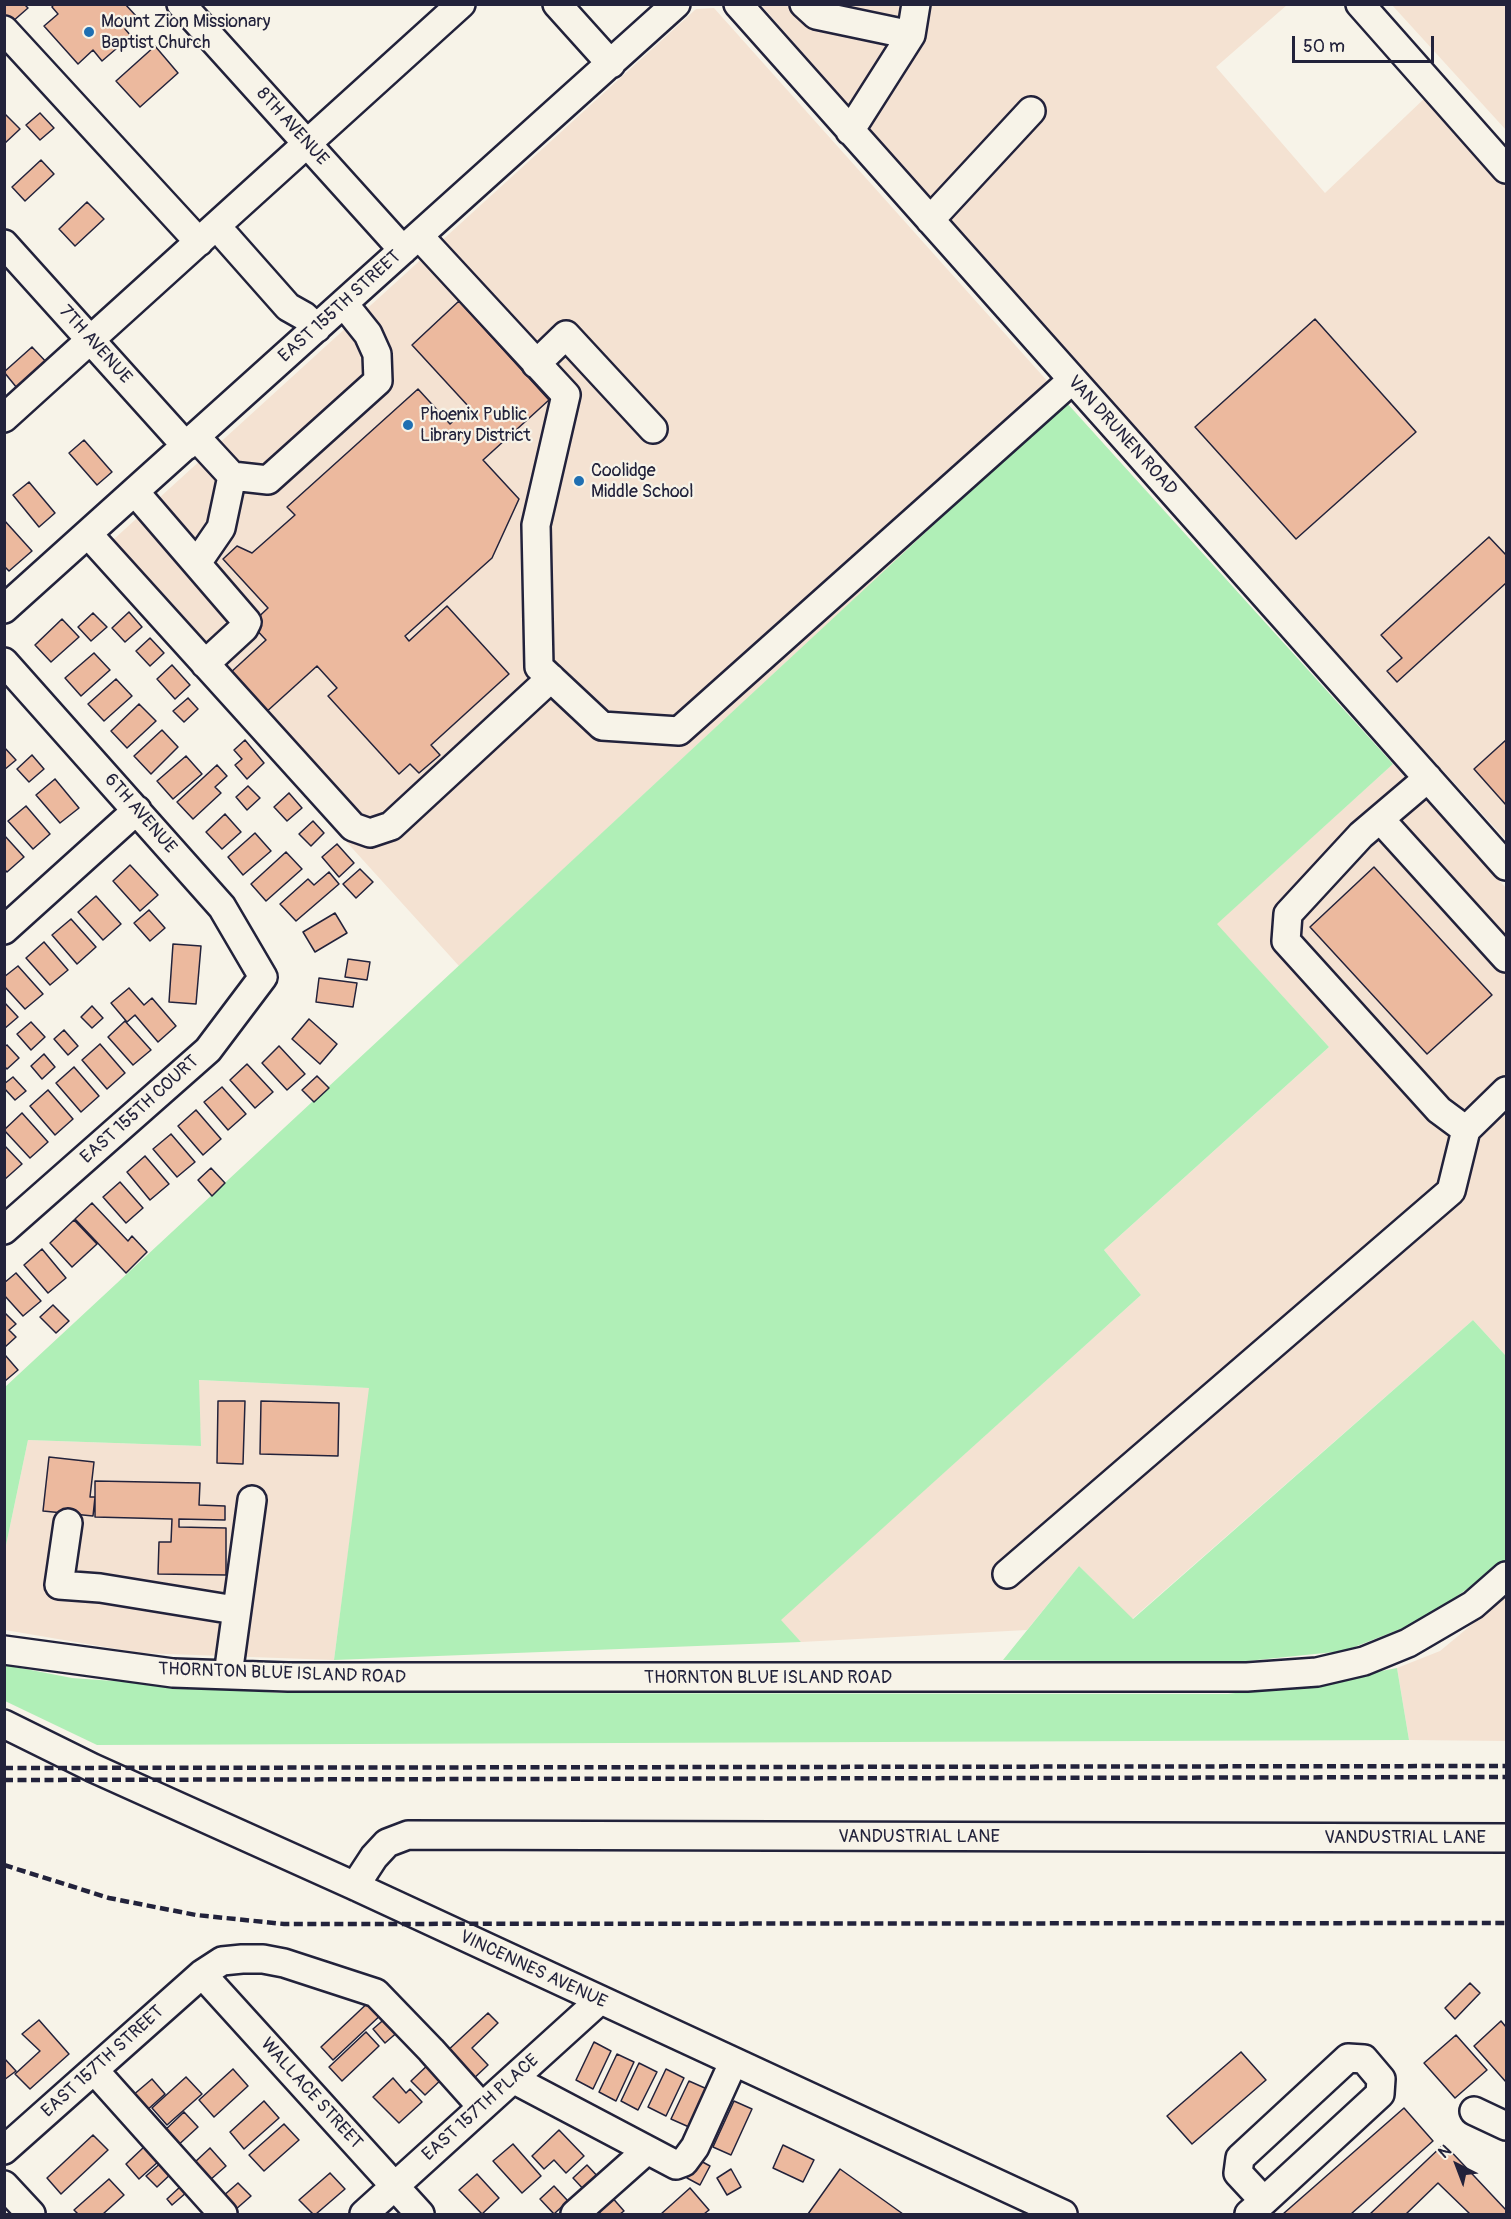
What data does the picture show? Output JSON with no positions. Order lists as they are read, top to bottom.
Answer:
{
  "streets": {
    "street": [
      "8TH AVENUE",
      "EAST 155TH STREET",
      "7TH AVENUE",
      "VAN DRUNEN ROAD",
      "6TH AVENUE",
      "EAST 155TH COURT",
      "THORNTON BLUE ISLAND ROAD",
      "VANDUSTRIAL LANE",
      "VINCENNES AVENUE",
      "EAST 157TH STREET",
      "WALLACE STREET",
      "EAST 157TH PLACE"
    ]
  },
  "crossings": [
    ["8TH AVENUE", "EAST 155TH STREET"],
    ["EAST 155TH STREET", "7TH AVENUE"],
    ["6TH AVENUE", "EAST 155TH COURT"],
    ["VANDUSTRIAL LANE", "VINCENNES AVENUE"],
    ["VINCENNES AVENUE", "EAST 157TH PLACE"],
    ["EAST 157TH STREET", "WALLACE STREET"],
    ["EAST 157TH STREET", "EAST 157TH PLACE"],
    ["WALLACE STREET", "EAST 157TH PLACE"]
  ],
  "places": ["Mount Zion Missionary Baptist Church", "Phoenix Public Library District", "Coolidge Middle School"],
  "scale_bar": "50 m",
  "north": "top left"
}
